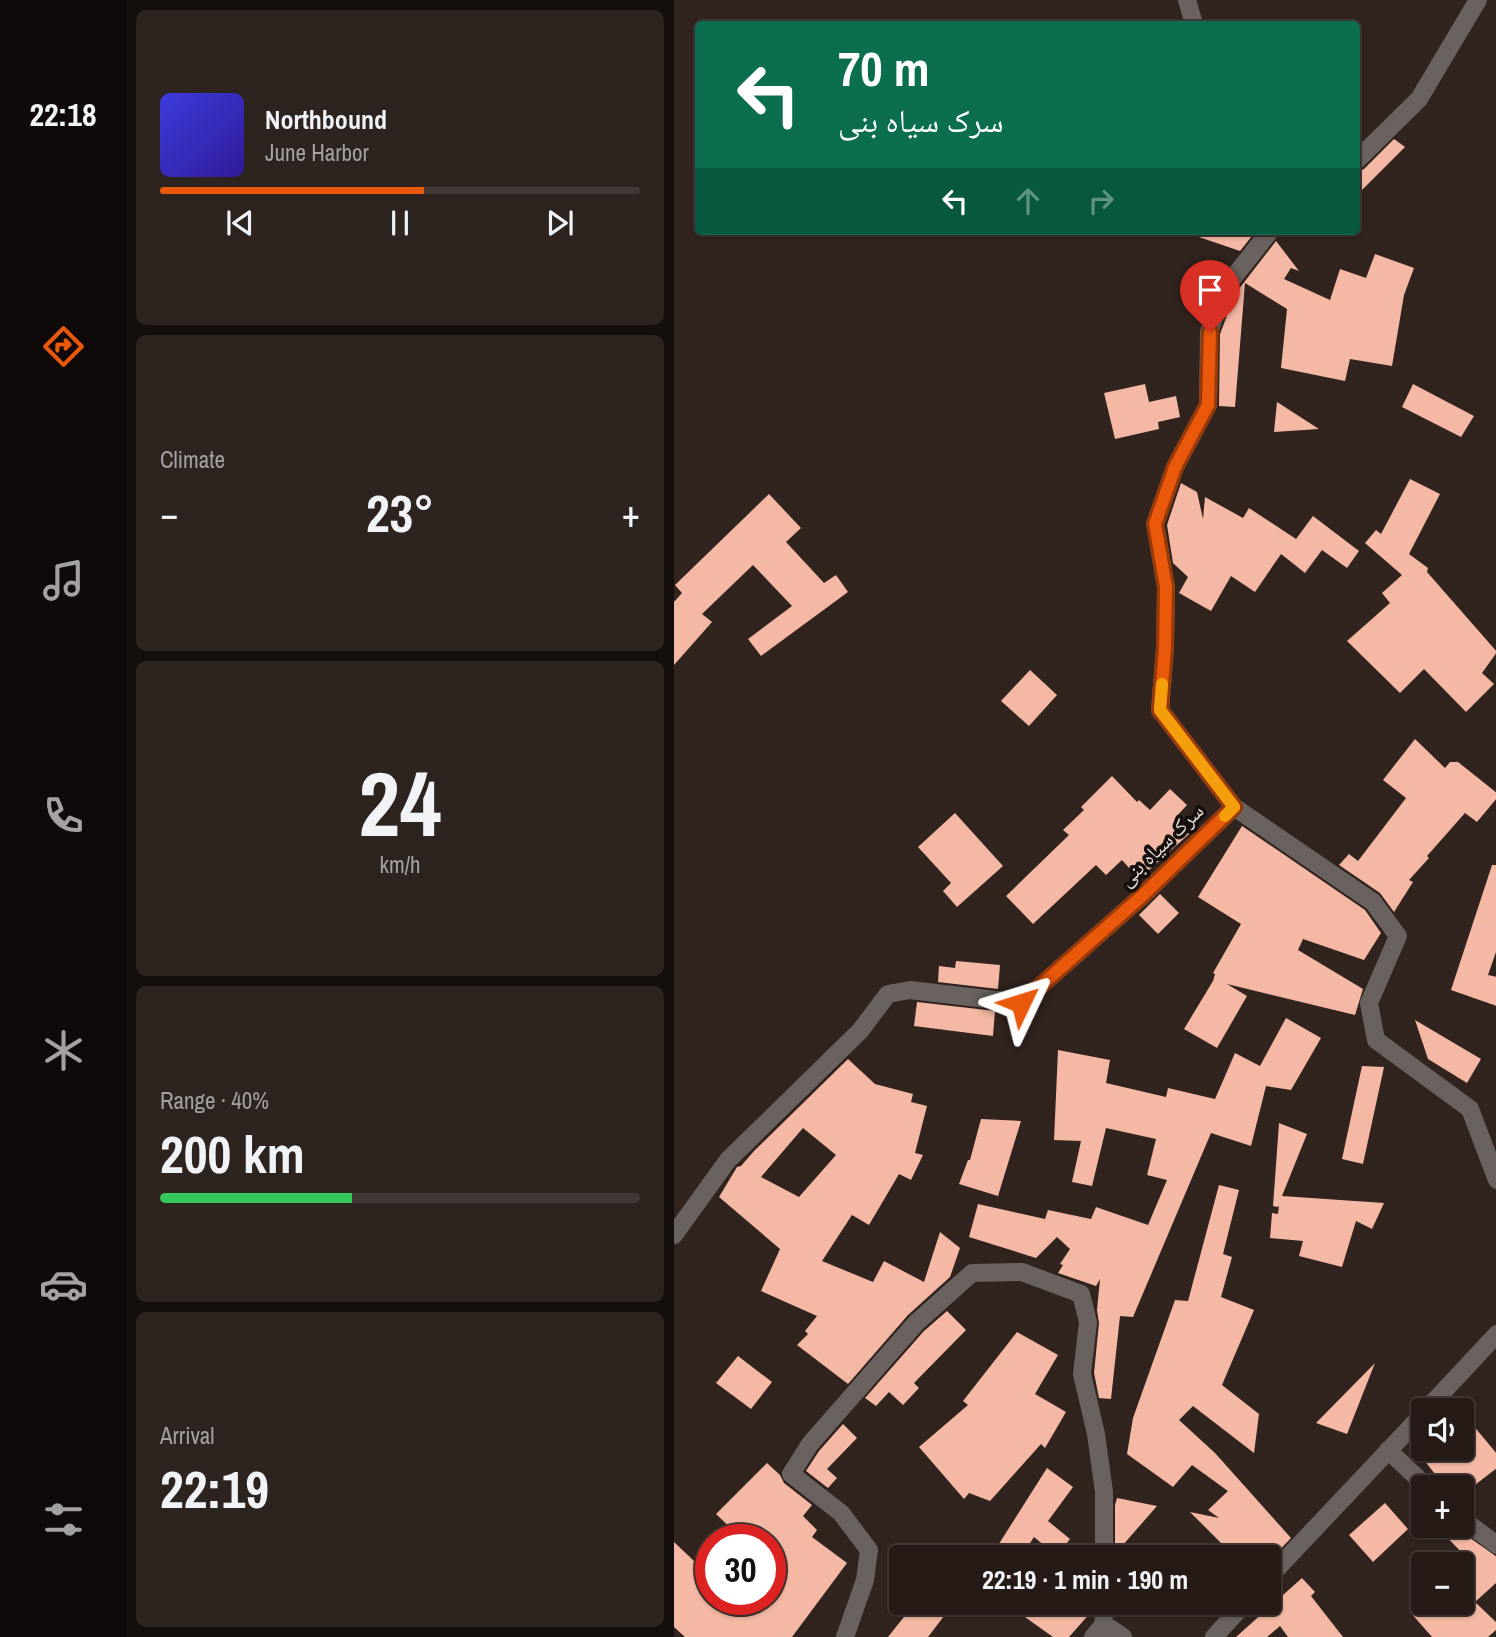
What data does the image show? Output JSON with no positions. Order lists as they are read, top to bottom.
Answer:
{
  "streets": {
    "street": ["سرک سیاه بنی"]
  },
  "page": {
    "tabs": "22:18",
    "turn": ["70 m", "سرک سیاه بنی"],
    "song": ["Northbound", "June Harbor"],
    "tile": [
      "Climate",
      ["24", "km/h"],
      ["Range · 40%", "200 km"],
      ["Arrival", "22:19"]
    ],
    "heat": ["−", "23°", "+"],
    "map_buttons": ["+", "−"],
    "limit": "30",
    "trip": "22:19 · 1 min · 190 m"
  }
}
